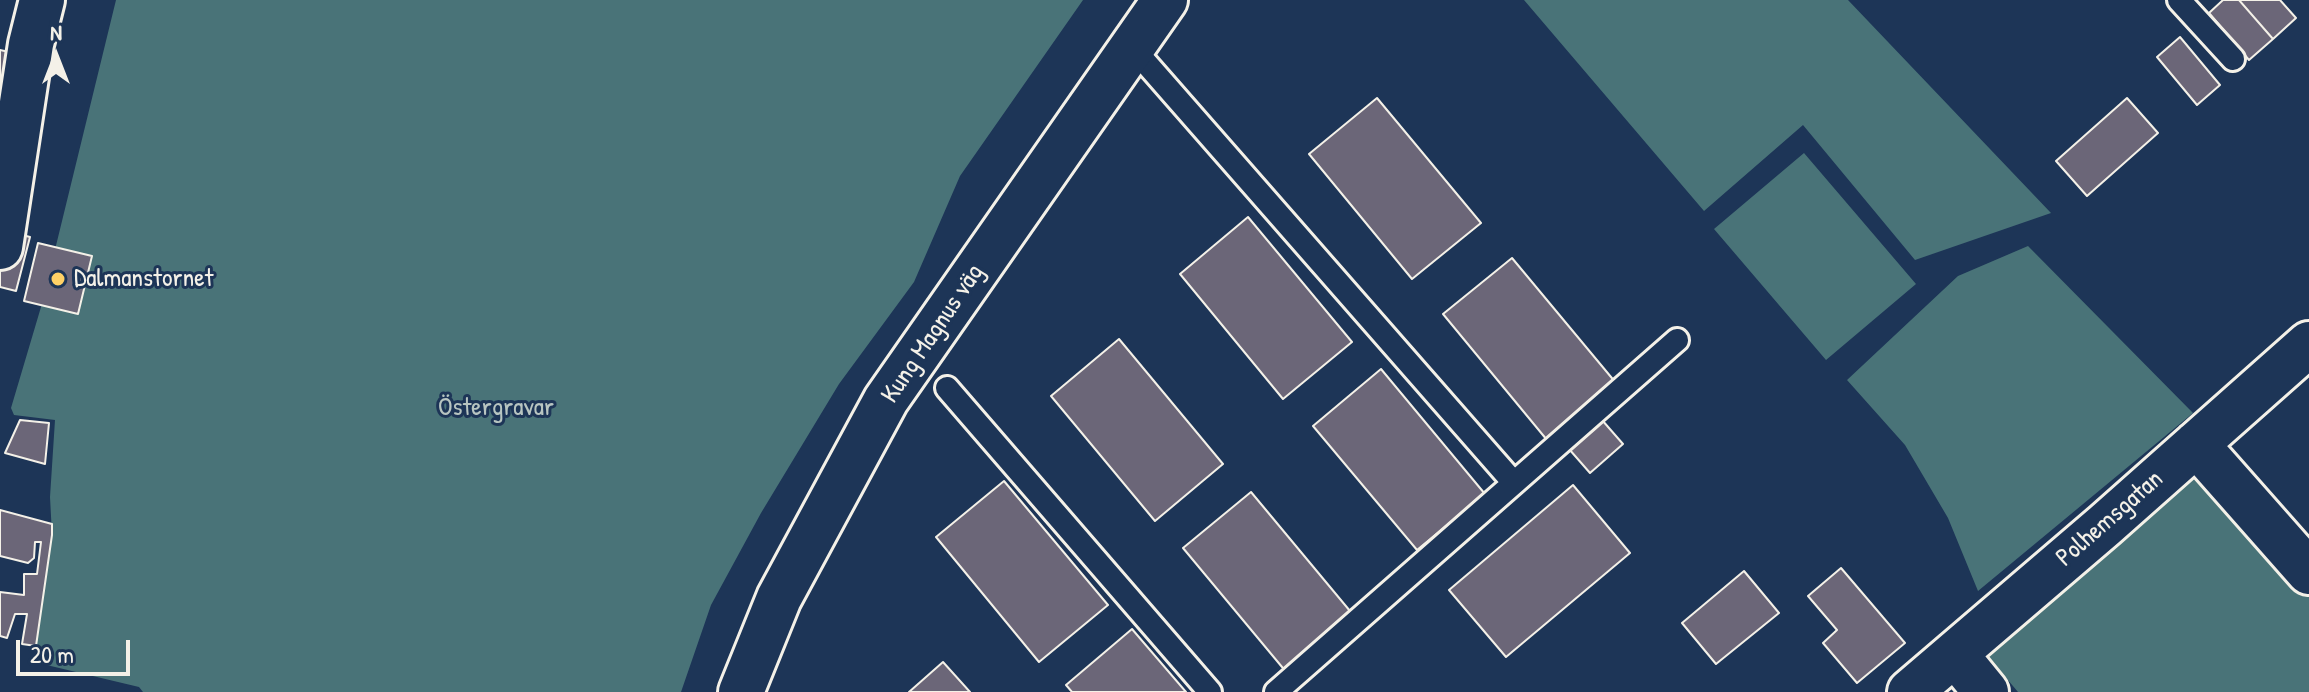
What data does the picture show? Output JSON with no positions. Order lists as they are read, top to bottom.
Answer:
{
  "streets": {
    "street": ["Kung Magnus väg", "Polhemsgatan"]
  },
  "parks": ["Östergravar"],
  "places": ["Dalmanstornet"],
  "scale_bar": "20 m",
  "north": "top"
}
